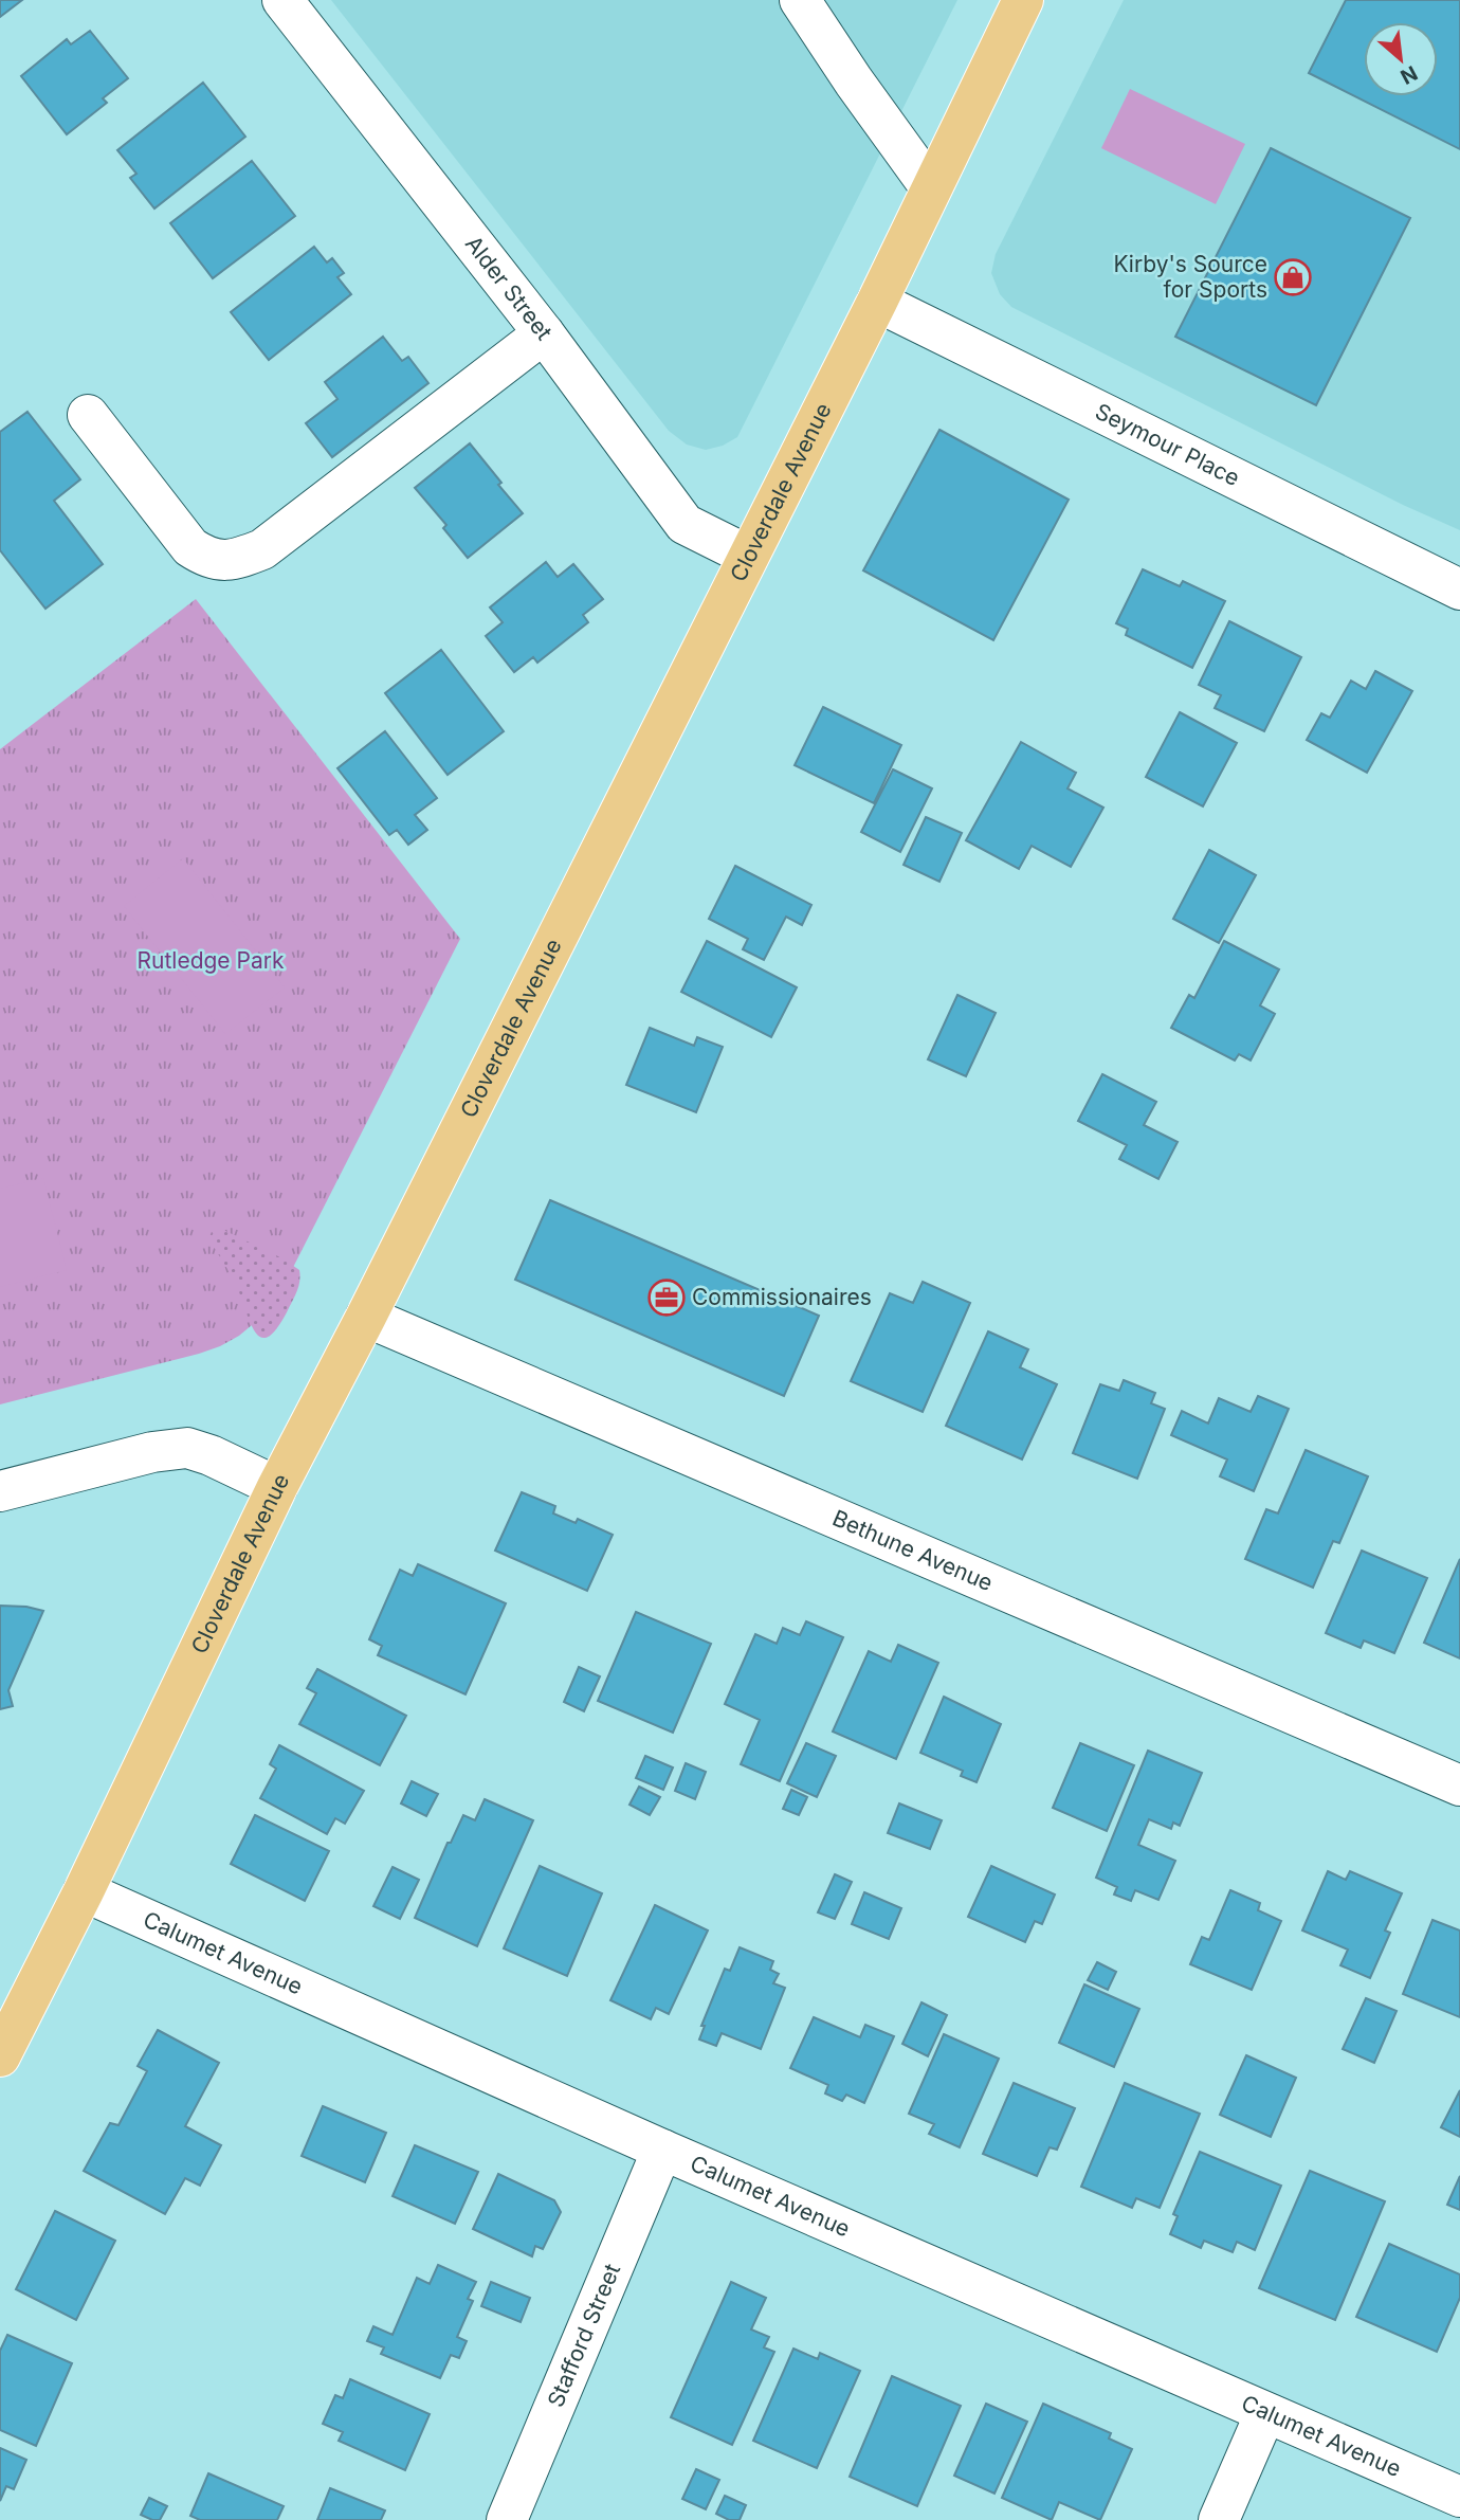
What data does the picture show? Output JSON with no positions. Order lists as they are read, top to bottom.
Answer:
{
  "streets": {
    "main road": ["Cloverdale Avenue"],
    "street": [
      "Alder Street",
      "Seymour Place",
      "Bethune Avenue",
      "Calumet Avenue",
      "Stafford Street"
    ]
  },
  "crossings": [
    ["Alder Street", "Cloverdale Avenue"],
    ["Seymour Place", "Cloverdale Avenue"],
    ["Cloverdale Avenue", "Bethune Avenue"],
    ["Cloverdale Avenue", "Calumet Avenue"],
    ["Calumet Avenue", "Stafford Street"]
  ],
  "parks": ["Rutledge Park"],
  "places": {
    "shop": ["Kirby's Source for Sports"],
    "office": ["Commissionaires"]
  },
  "north": "bottom right"
}
